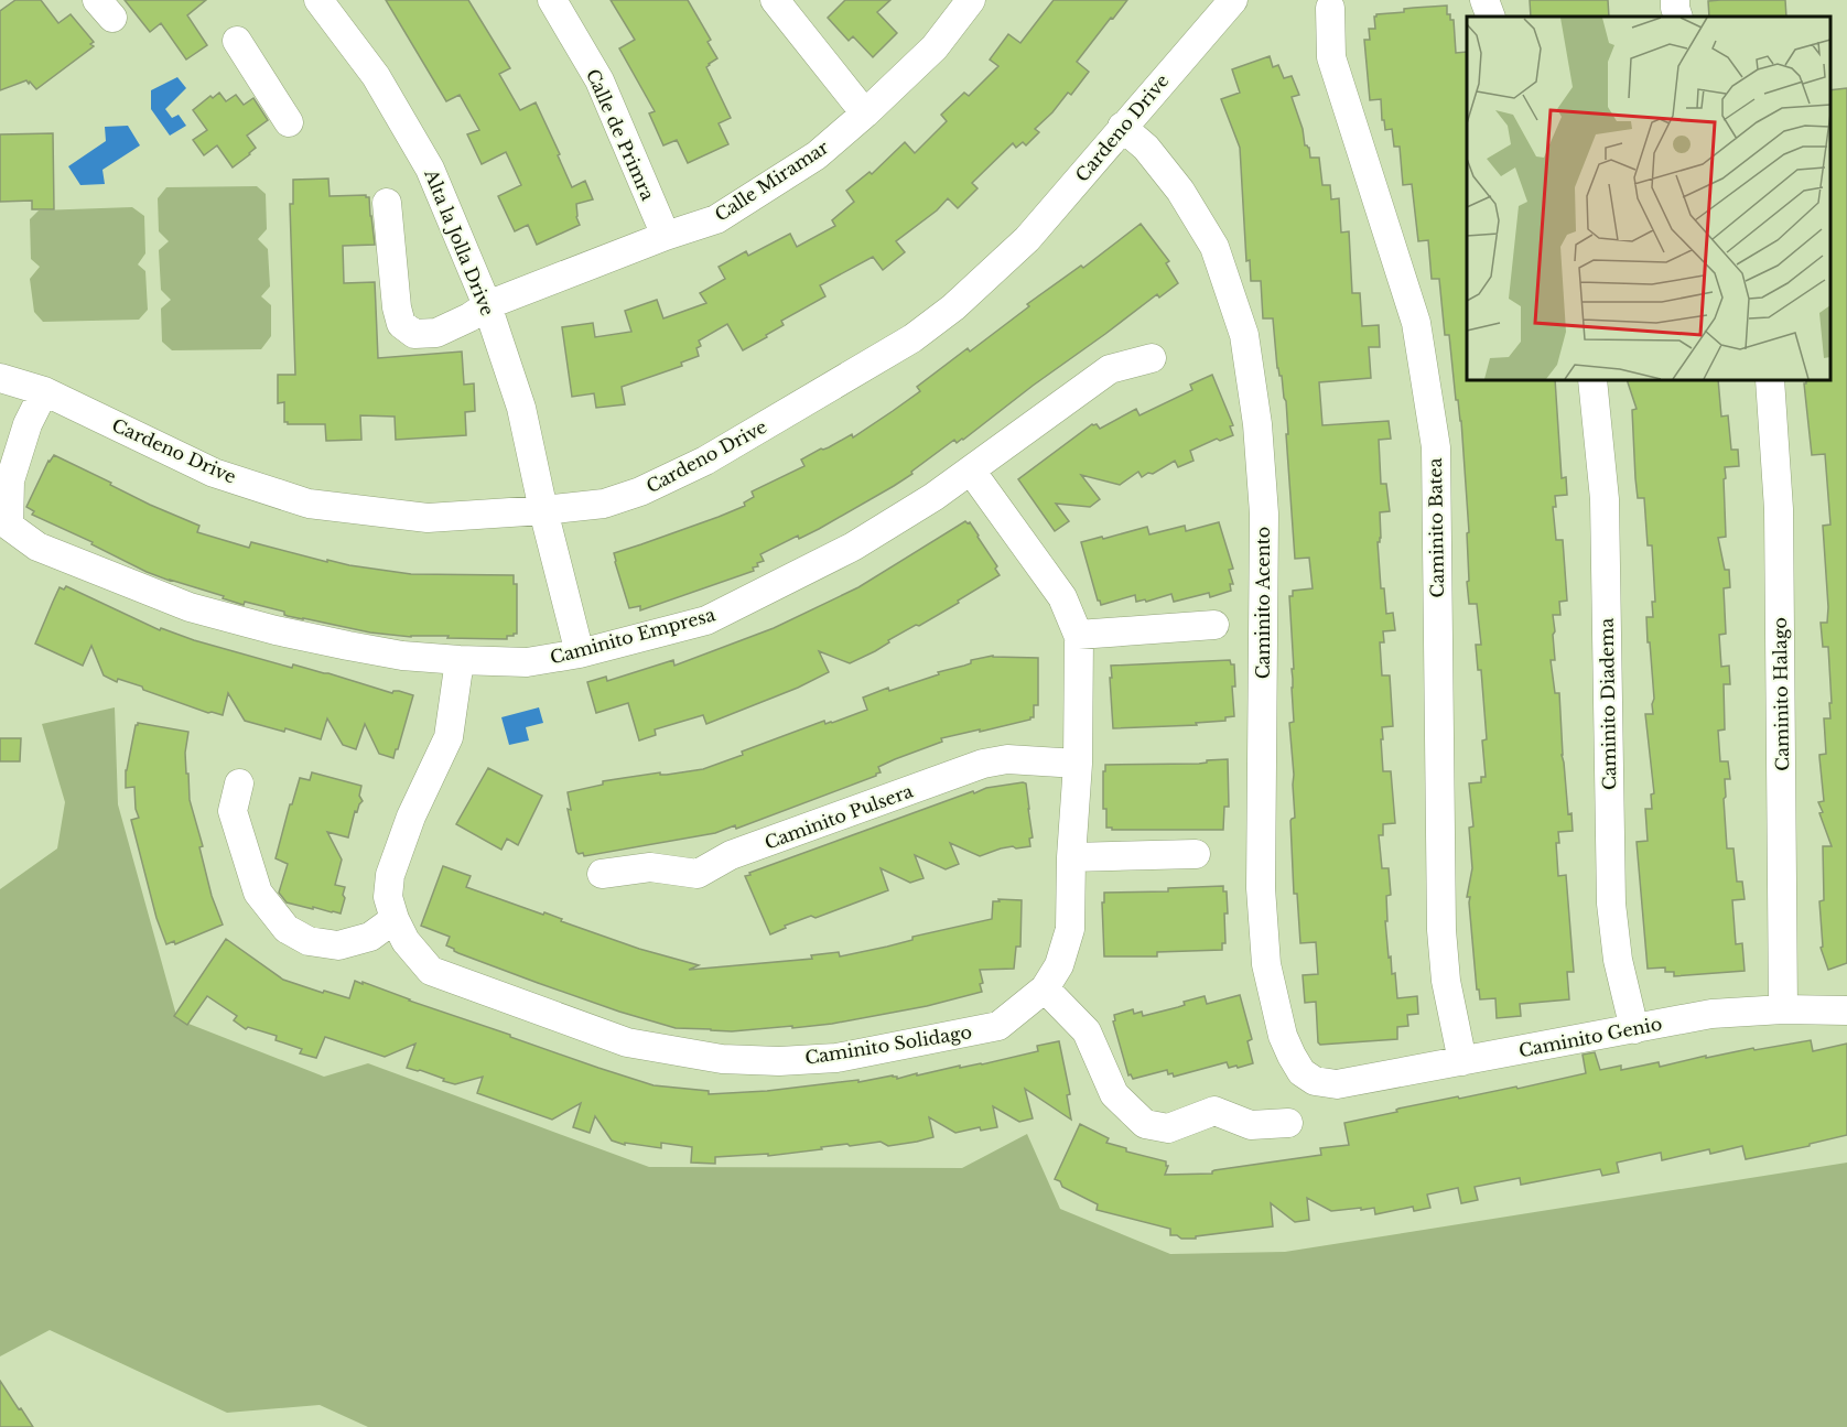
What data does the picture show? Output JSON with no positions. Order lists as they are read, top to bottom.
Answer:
{
  "streets": {
    "street": [
      "Cardeno Drive",
      "Calle de Primra",
      "Calle Miramar",
      "Alta la Jolla Drive",
      "Caminito Batea",
      "Caminito Acento",
      "Caminito Empresa",
      "Caminito Halago",
      "Caminito Diadema",
      "Caminito Pulsera",
      "Caminito Genio",
      "Caminito Solidago"
    ]
  },
  "crossings": [
    ["Cardeno Drive", "Alta la Jolla Drive"],
    ["Cardeno Drive", "Caminito Acento"],
    ["Cardeno Drive", "Caminito Empresa"],
    ["Calle de Primra", "Calle Miramar"],
    ["Calle Miramar", "Alta la Jolla Drive"],
    ["Alta la Jolla Drive", "Caminito Empresa"],
    ["Caminito Batea", "Caminito Genio"],
    ["Caminito Acento", "Caminito Genio"],
    ["Caminito Empresa", "Caminito Solidago"],
    ["Caminito Halago", "Caminito Genio"],
    ["Caminito Diadema", "Caminito Genio"],
    ["Caminito Pulsera", "Caminito Solidago"]
  ]
}
